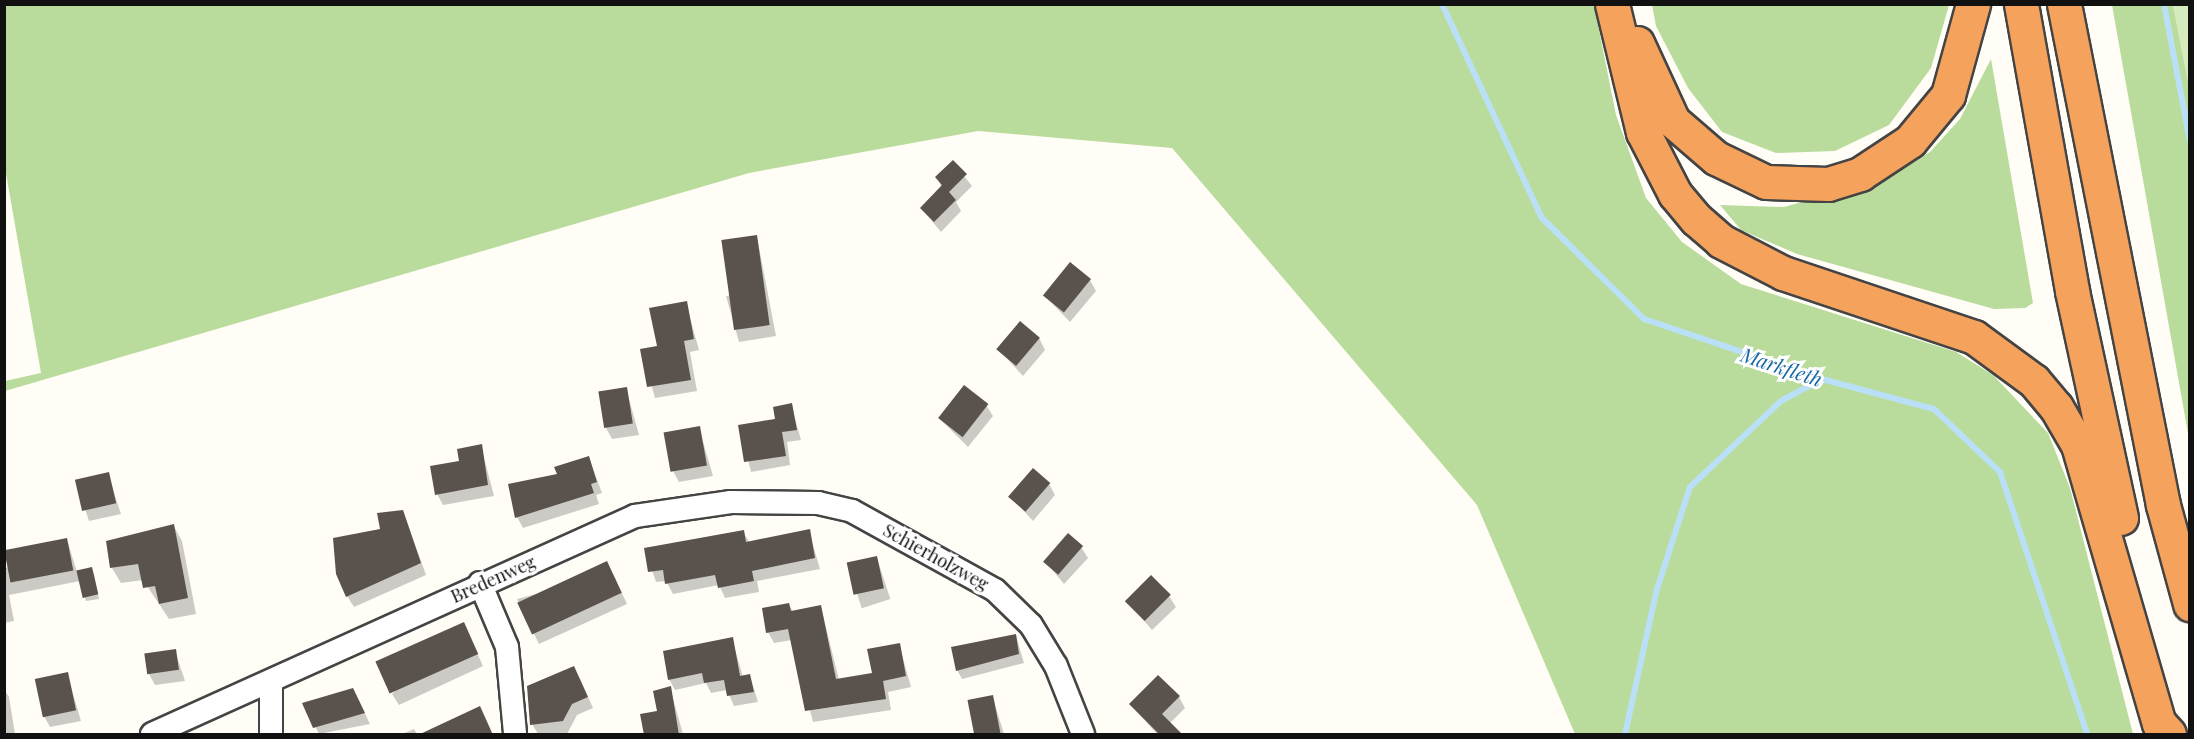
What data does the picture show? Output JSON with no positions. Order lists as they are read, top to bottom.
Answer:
{
  "streets": {
    "street": ["Schierholzweg", "Bredenweg"]
  },
  "crossings": [
    ["Schierholzweg", "Bredenweg"]
  ],
  "water": ["Markfleth"]
}
